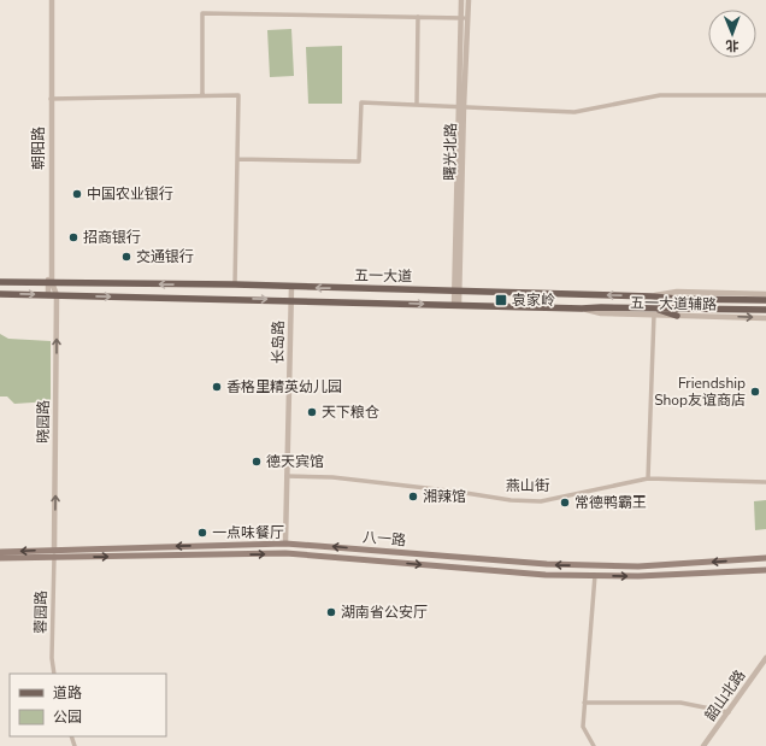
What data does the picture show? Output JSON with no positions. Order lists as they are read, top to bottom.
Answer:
{
  "streets": {
    "main road": ["五一大道", "八一路"],
    "street": [
      "朝阳路",
      "曙光北路",
      "五一大道辅路",
      "长岛路",
      "晓园路",
      "燕山街",
      "蓉园路",
      "韶山北路"
    ]
  },
  "crossings": [
    ["朝阳路", "五一大道"],
    ["朝阳路", "晓园路"],
    ["曙光北路", "五一大道"],
    ["五一大道", "五一大道辅路"],
    ["五一大道", "长岛路"],
    ["五一大道", "晓园路"],
    ["长岛路", "燕山街"],
    ["长岛路", "八一路"],
    ["晓园路", "八一路"],
    ["晓园路", "蓉园路"],
    ["八一路", "蓉园路"]
  ],
  "one_way": ["晓园路"],
  "places": {
    "other": [
      "中国农业银行",
      "招商银行",
      "交通银行",
      "香格里精英幼儿园",
      "Friendship Shop友谊商店",
      "天下粮仓",
      "德天宾馆",
      "湘辣馆",
      "常德鸭霸王",
      "一点味餐厅",
      "湖南省公安厅"
    ],
    "transit": ["袁家岭"]
  },
  "legend": ["道路", "公园"],
  "north": "bottom"
}
